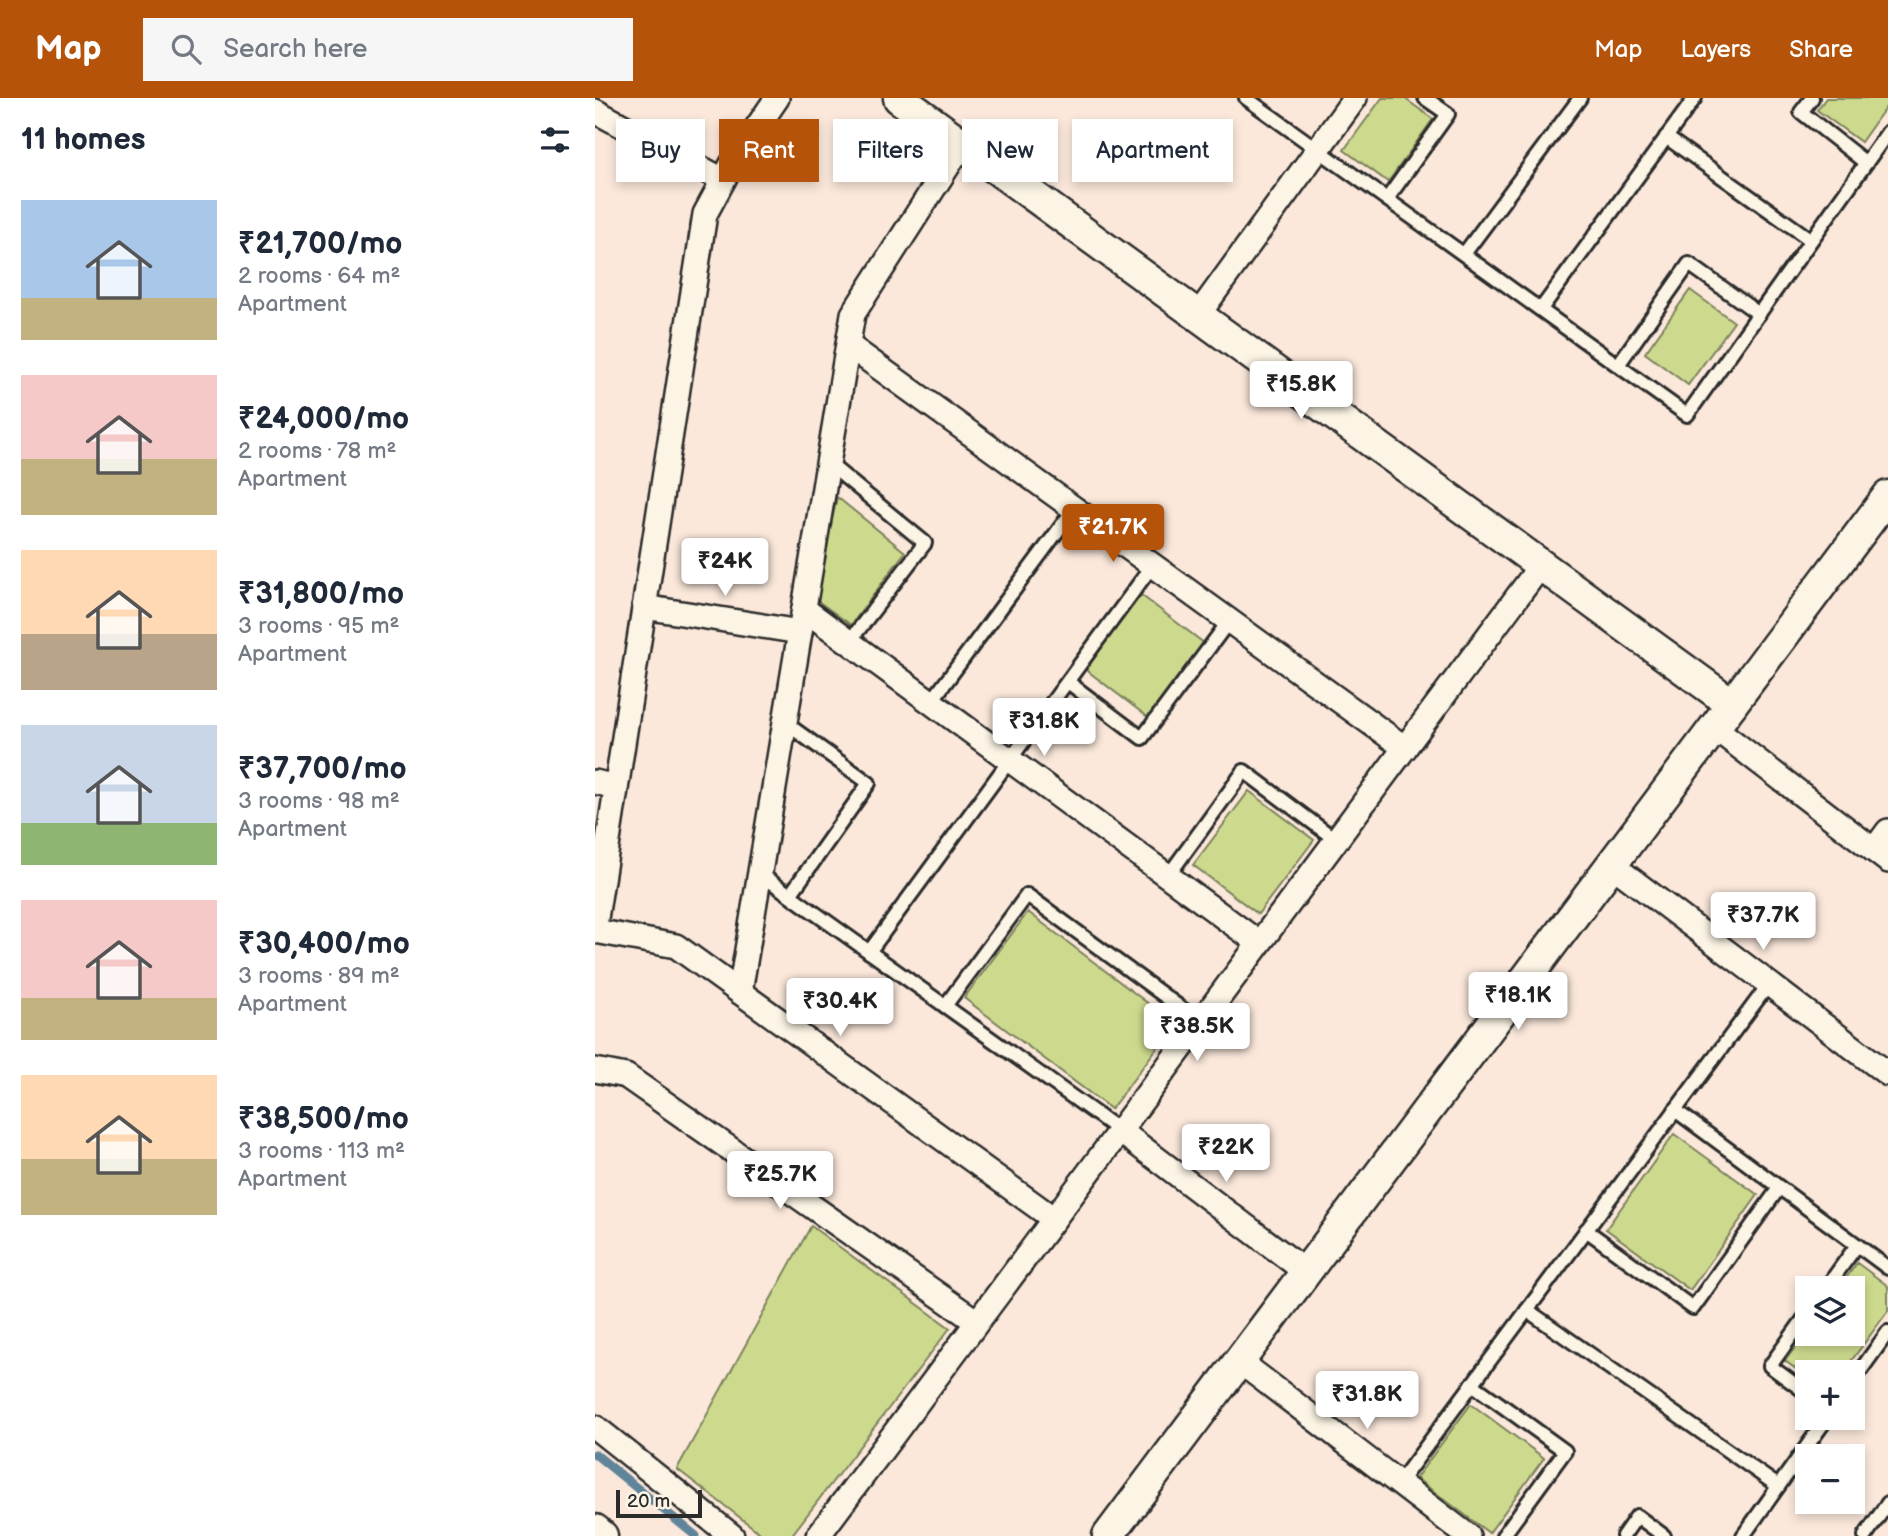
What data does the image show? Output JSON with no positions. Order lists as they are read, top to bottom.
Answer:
{
  "scale_bar": "20 m",
  "page": {
    "header": "Map",
    "search": "Search here",
    "nav": ["Map", "Layers", "Share"],
    "heading": "11 homes",
    "chip": [
      "Buy",
      "Rent",
      "Filters",
      "New",
      "Apartment"
    ],
    "list": [
      {
        "name": "₹21,700/mo",
        "note": "2 rooms · 64 m² · Apartment"
      },
      {
        "name": "₹24,000/mo",
        "note": "2 rooms · 78 m² · Apartment"
      },
      {
        "name": "₹31,800/mo",
        "note": "3 rooms · 95 m² · Apartment"
      },
      {
        "name": "₹37,700/mo",
        "note": "3 rooms · 98 m² · Apartment"
      },
      {
        "name": "₹30,400/mo",
        "note": "3 rooms · 89 m² · Apartment"
      },
      {
        "name": "₹38,500/mo",
        "note": "3 rooms · 113 m² · Apartment"
      }
    ],
    "price": [
      "₹15.8K",
      "₹21.7K",
      "₹24K",
      "₹31.8K",
      "₹37.7K",
      "₹18.1K",
      "₹30.4K",
      "₹38.5K",
      "₹22K",
      "₹25.7K",
      "₹31.8K"
    ],
    "map_buttons": ["+", "−"],
    "scale": "20 m"
  }
}
